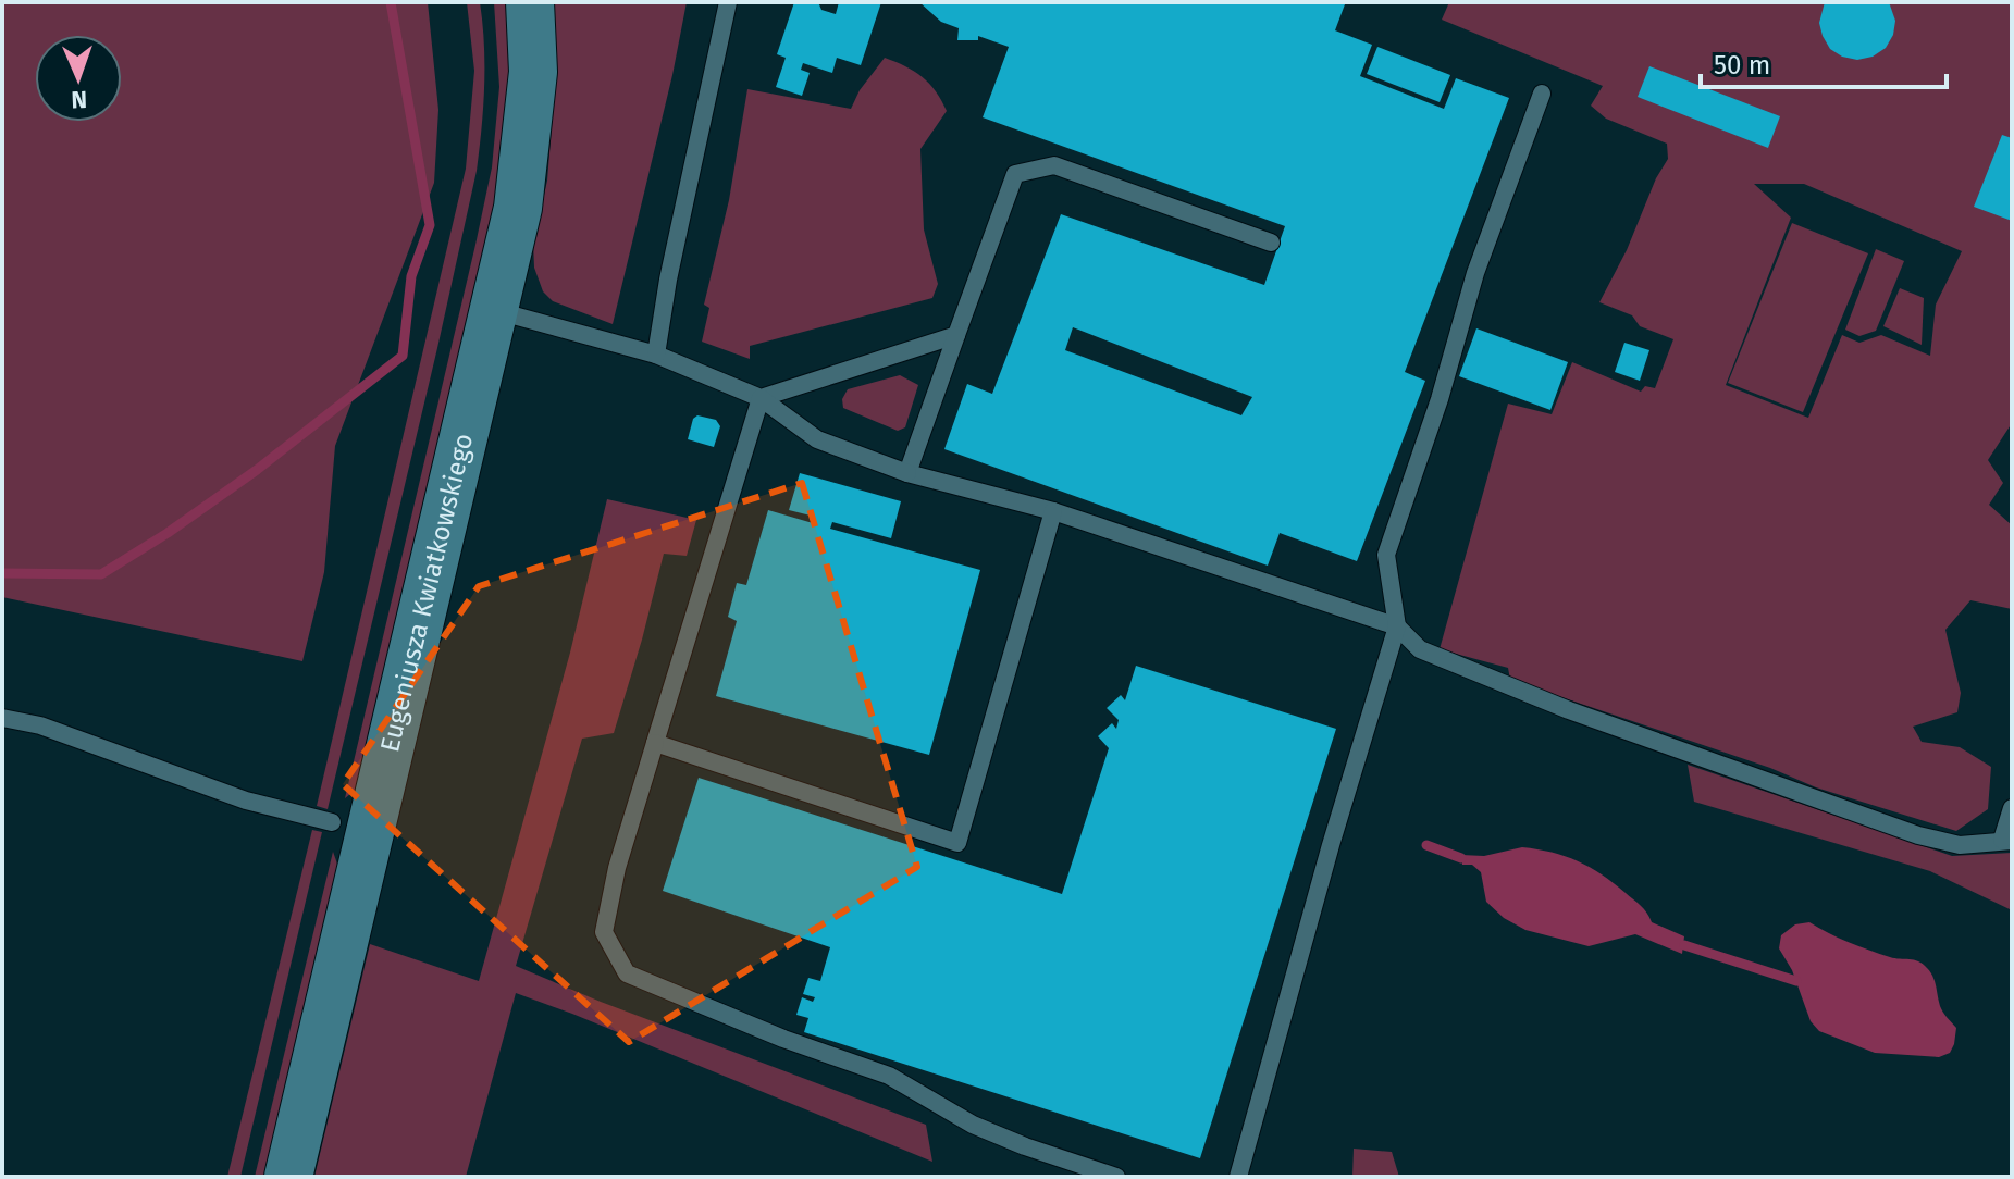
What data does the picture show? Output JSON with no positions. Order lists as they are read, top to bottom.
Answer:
{
  "streets": {
    "main road": ["Eugeniusza Kwiatkowskiego"]
  },
  "scale_bar": "50 m",
  "north": "bottom"
}
